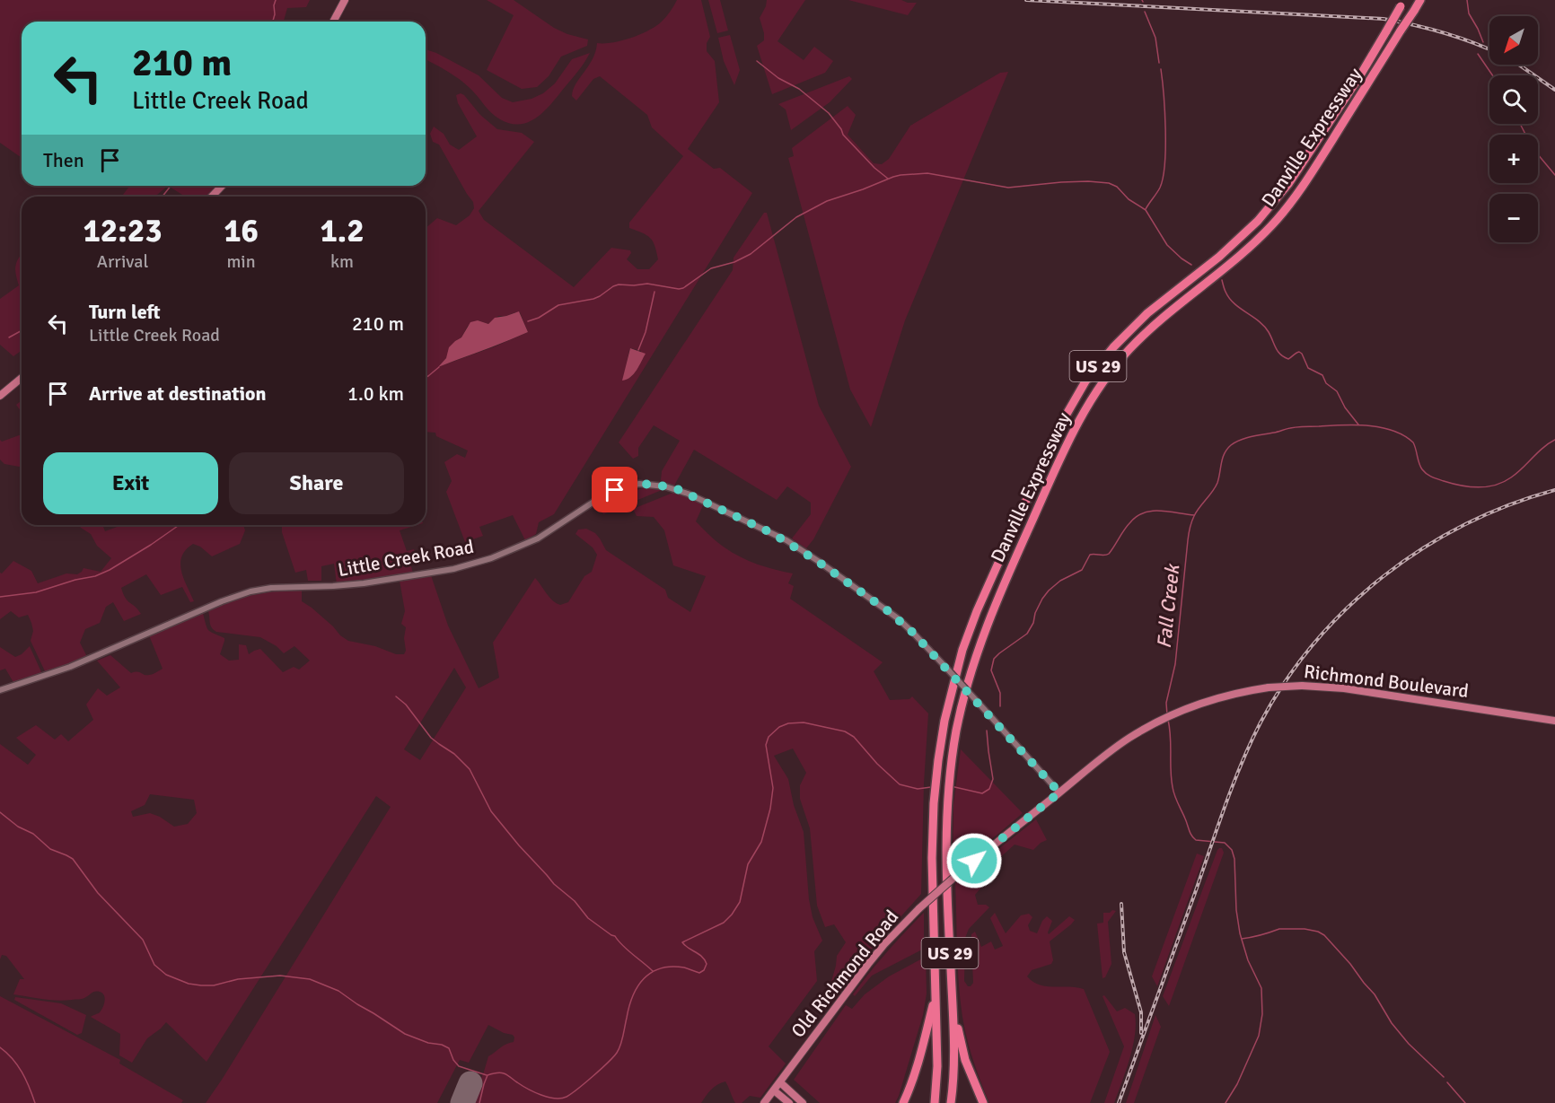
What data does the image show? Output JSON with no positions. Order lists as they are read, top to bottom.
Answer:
{
  "streets": {
    "highway": ["Danville Expressway", "US 29"],
    "main road": ["Richmond Boulevard", "Old Richmond Road"],
    "street": ["Little Creek Road"]
  },
  "crossings": [
    ["Little Creek Road", "Richmond Boulevard"],
    ["Little Creek Road", "Old Richmond Road"],
    ["Richmond Boulevard", "Old Richmond Road"]
  ],
  "water": ["Fall Creek"],
  "north": "bottom left",
  "page": {
    "map_buttons": ["+", "−"],
    "turn": ["210 m", "Little Creek Road"],
    "then": "Then",
    "eta": [
      "12:23",
      "Arrival",
      "16",
      "min",
      "1.2",
      "km"
    ],
    "list": [
      {
        "name": "Turn left",
        "note": "Little Creek Road",
        "value": "210 m"
      },
      {
        "name": "Arrive at destination",
        "value": "1.0 km"
      }
    ],
    "buttons": ["Exit", "Share"]
  }
}
